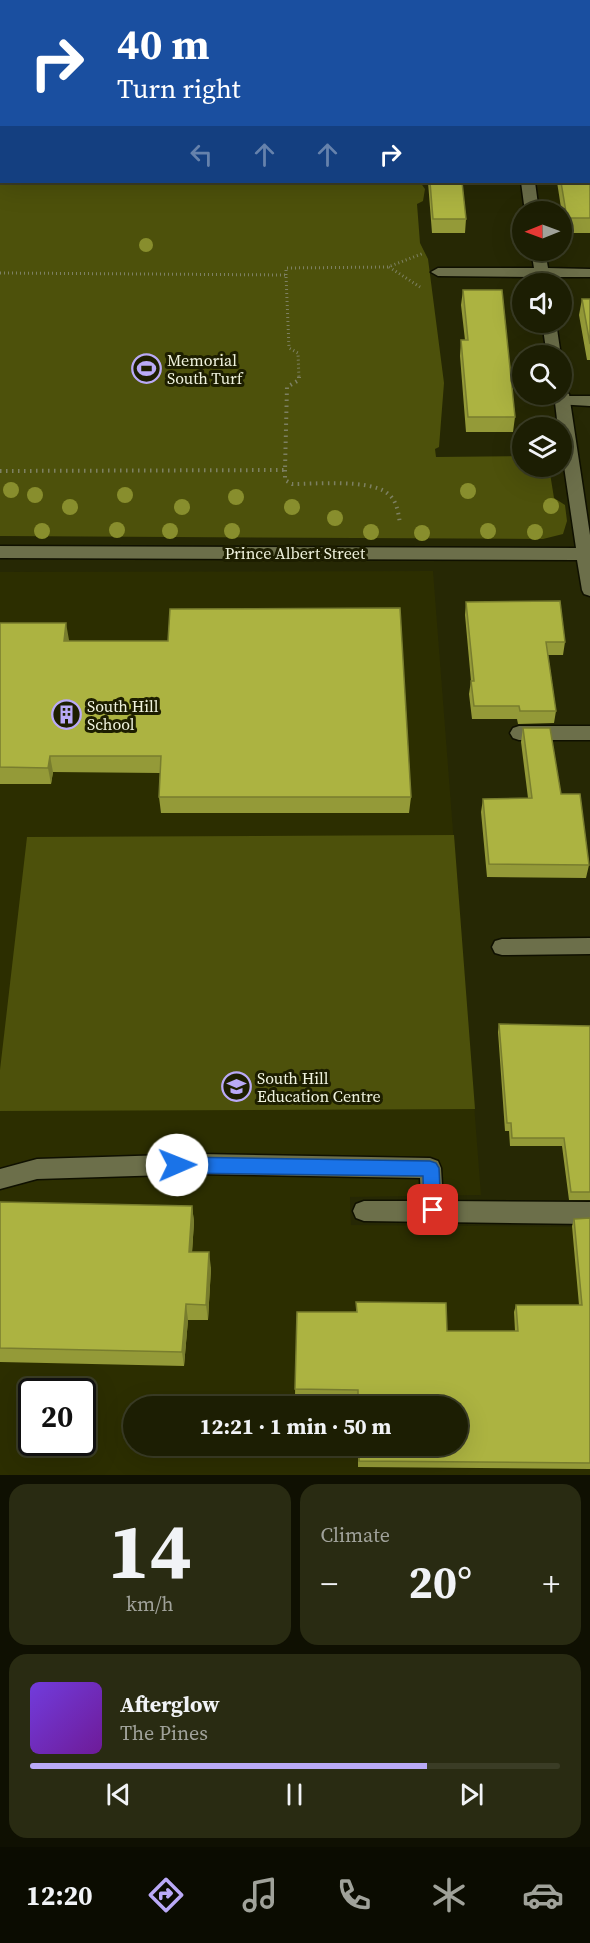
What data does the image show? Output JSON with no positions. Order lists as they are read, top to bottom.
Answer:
{
  "streets": {
    "street": ["Prince Albert Street"]
  },
  "places": {
    "sports": ["Memorial South Turf"],
    "building": ["South Hill School"],
    "school or university": ["South Hill Education Centre"]
  },
  "north": "left",
  "page": {
    "turn": ["40 m", "Turn right"],
    "limit": "20",
    "trip": "12:21 · 1 min · 50 m",
    "tile": [
      ["14", "km/h"],
      "Climate"
    ],
    "heat": ["−", "20°", "+"],
    "song": ["Afterglow", "The Pines"],
    "tabs": "12:20"
  }
}
